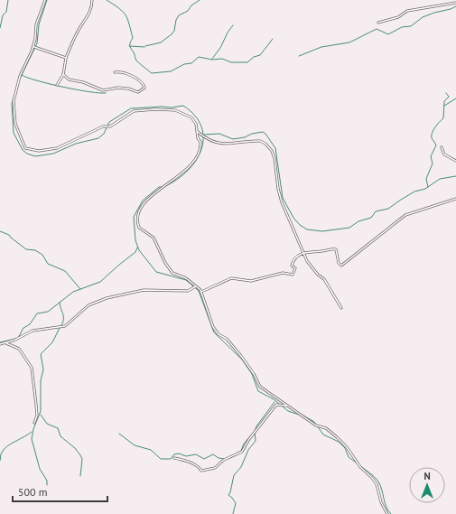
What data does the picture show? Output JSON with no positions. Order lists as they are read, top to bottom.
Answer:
{
  "scale_bar": "500 m",
  "north": "top"
}
